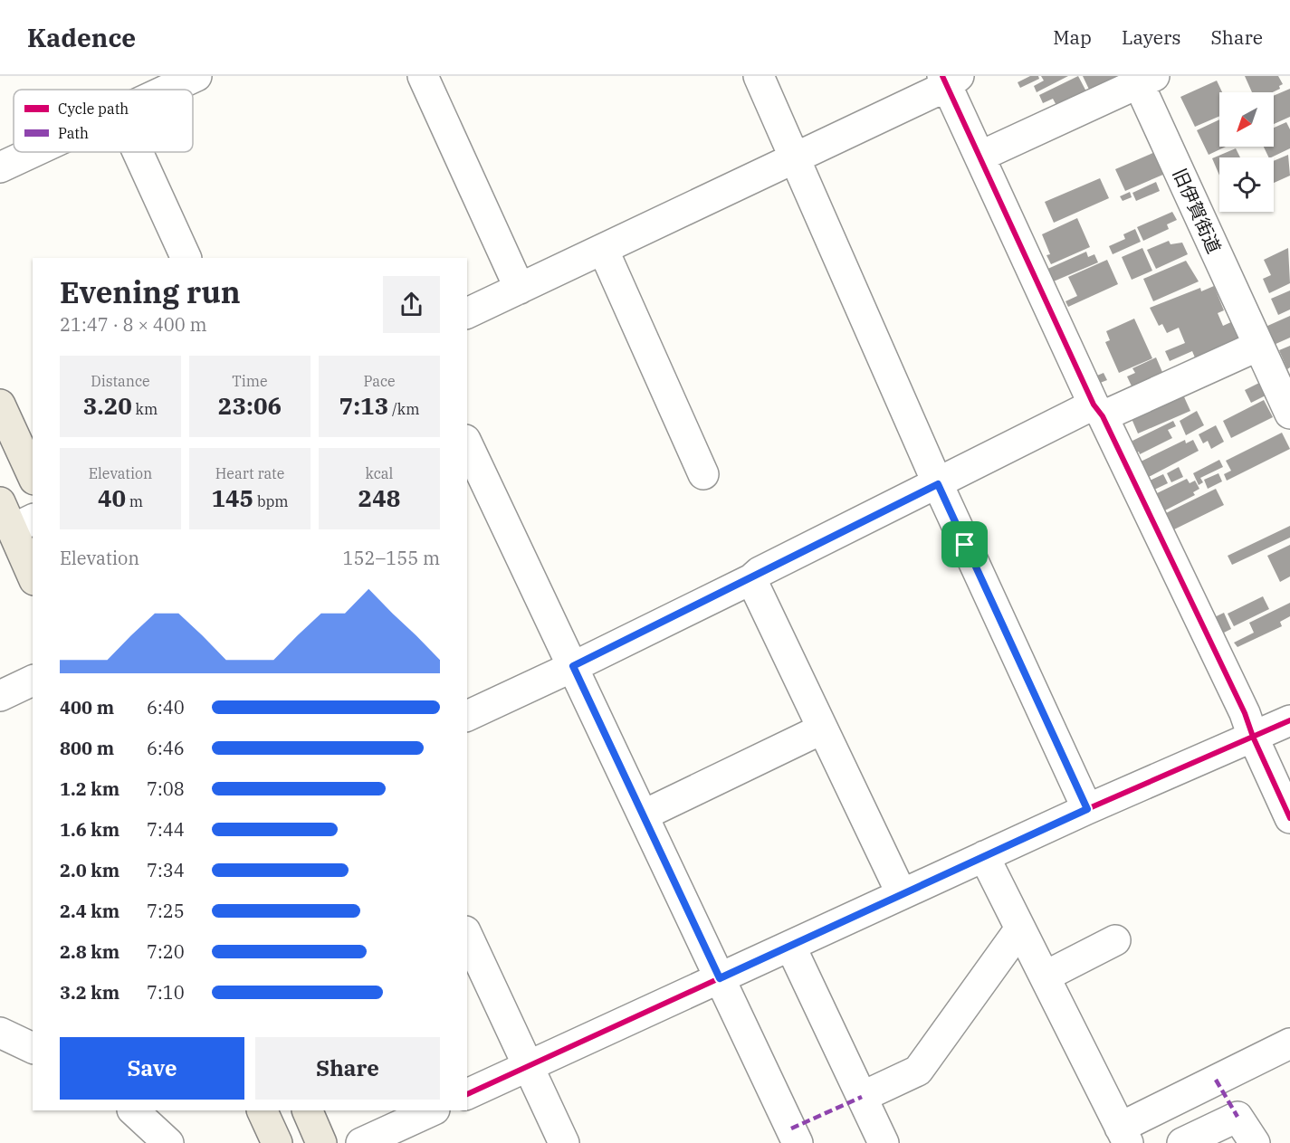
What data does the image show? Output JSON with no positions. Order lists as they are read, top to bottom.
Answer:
{
  "streets": {
    "street": ["旧伊賀街道"]
  },
  "legend": ["Cycle path", "Path"],
  "north": "bottom left",
  "page": {
    "header": "Kadence",
    "nav": ["Map", "Layers", "Share"],
    "heading": ["Evening run", "21:47 · 8 × 400 m"],
    "stats": [
      ["Distance", "3.20 km"],
      ["Time", "23:06"],
      ["Pace", "7:13 /km"],
      ["Elevation", "40 m"],
      ["Heart rate", "145 bpm"],
      ["kcal", "248"]
    ],
    "chart": ["Elevation", "152–155 m"],
    "list": [
      {
        "name": "400 m",
        "note": "6:40"
      },
      {
        "name": "800 m",
        "note": "6:46"
      },
      {
        "name": "1.2 km",
        "note": "7:08"
      },
      {
        "name": "1.6 km",
        "note": "7:44"
      },
      {
        "name": "2.0 km",
        "note": "7:34"
      },
      {
        "name": "2.4 km",
        "note": "7:25"
      },
      {
        "name": "2.8 km",
        "note": "7:20"
      },
      {
        "name": "3.2 km",
        "note": "7:10"
      }
    ],
    "buttons": ["Save", "Share"]
  }
}
